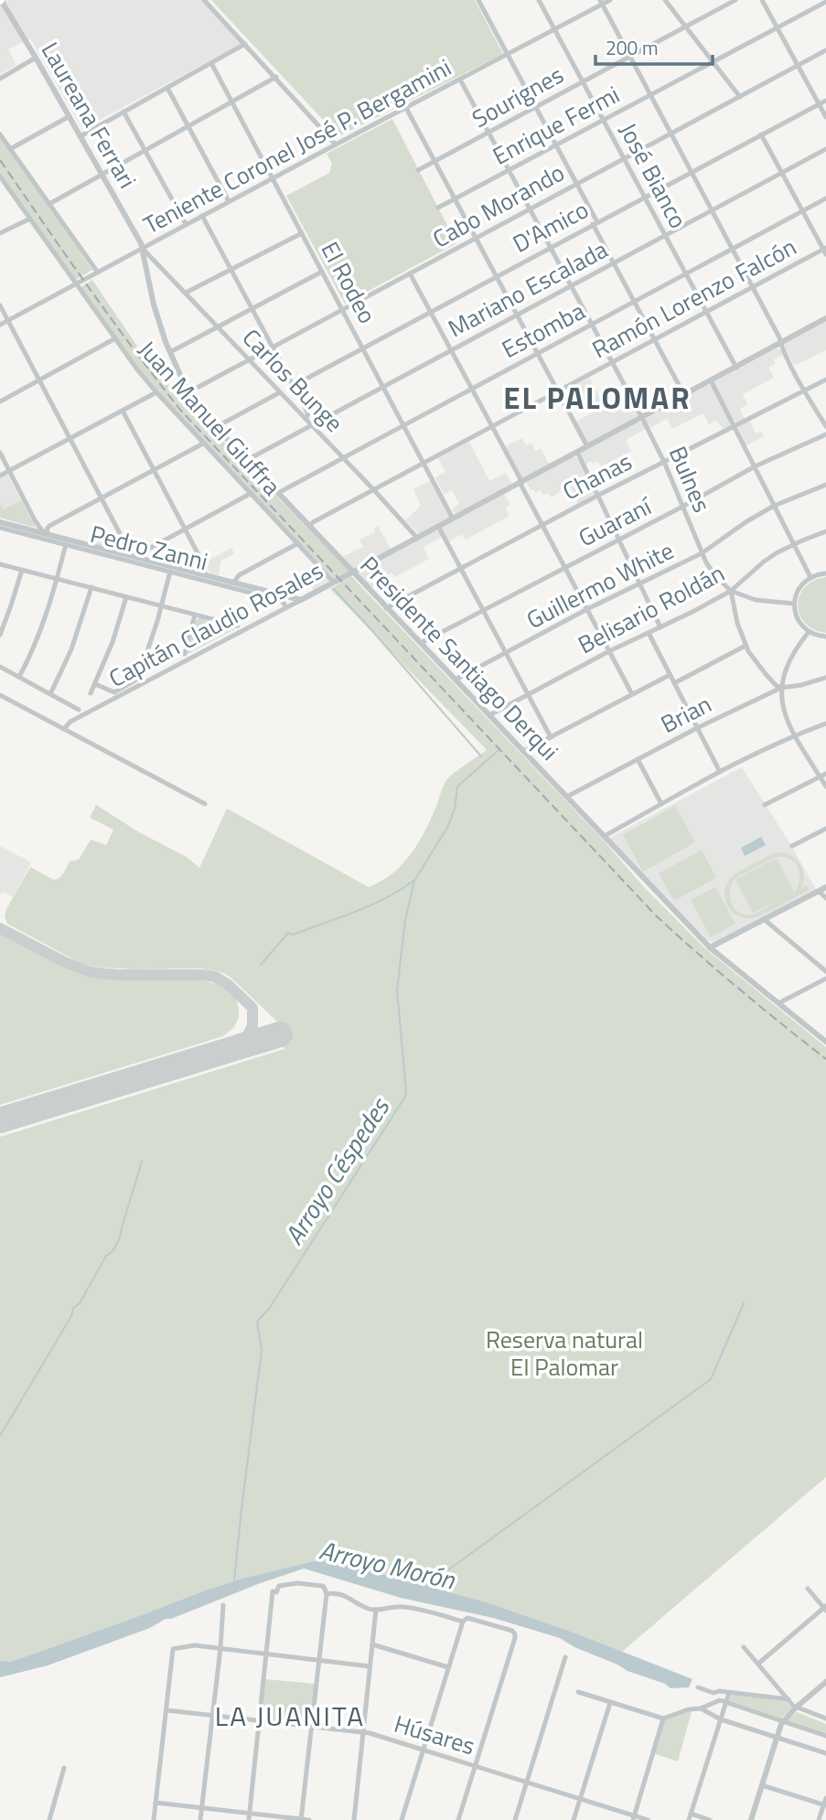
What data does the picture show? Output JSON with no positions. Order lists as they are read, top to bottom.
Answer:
{
  "streets": {
    "street": [
      "Sourignes",
      "Laureana Ferrari",
      "Enrique Fermi",
      "Teniente Coronel José P. Bergamini",
      "José Bianco",
      "Cabo Morando",
      "D'Amico",
      "El Rodeo",
      "Mariano Escalada",
      "Ramón Lorenzo Falcón",
      "Estomba",
      "Carlos Bunge",
      "Juan Manuel Giuffra",
      "Chanas",
      "Bulnes",
      "Guaraní",
      "Pedro Zanni",
      "Guillermo White",
      "Belisario Roldán",
      "Capitán Claudio Rosales",
      "Presidente Santiago Derqui",
      "Brian",
      "Húsares"
    ]
  },
  "crossings": [
    ["Sourignes", "José Bianco"],
    ["Sourignes", "Bulnes"],
    ["Laureana Ferrari", "Teniente Coronel José P. Bergamini"],
    ["Laureana Ferrari", "Carlos Bunge"],
    ["Laureana Ferrari", "Presidente Santiago Derqui"],
    ["Enrique Fermi", "José Bianco"],
    ["Enrique Fermi", "Bulnes"],
    ["Teniente Coronel José P. Bergamini", "José Bianco"],
    ["Teniente Coronel José P. Bergamini", "El Rodeo"],
    ["Teniente Coronel José P. Bergamini", "Carlos Bunge"],
    ["Teniente Coronel José P. Bergamini", "Juan Manuel Giuffra"],
    ["Teniente Coronel José P. Bergamini", "Bulnes"],
    ["Teniente Coronel José P. Bergamini", "Presidente Santiago Derqui"],
    ["José Bianco", "Cabo Morando"],
    ["José Bianco", "D'Amico"],
    ["José Bianco", "Mariano Escalada"],
    ["José Bianco", "Ramón Lorenzo Falcón"],
    ["José Bianco", "Estomba"],
    ["José Bianco", "Capitán Claudio Rosales"],
    ["Cabo Morando", "El Rodeo"],
    ["Cabo Morando", "Carlos Bunge"],
    ["Cabo Morando", "Bulnes"],
    ["Cabo Morando", "Presidente Santiago Derqui"],
    ["D'Amico", "El Rodeo"],
    ["D'Amico", "Bulnes"],
    ["El Rodeo", "Mariano Escalada"],
    ["El Rodeo", "Ramón Lorenzo Falcón"],
    ["El Rodeo", "Estomba"],
    ["El Rodeo", "Capitán Claudio Rosales"],
    ["Mariano Escalada", "Carlos Bunge"],
    ["Mariano Escalada", "Bulnes"],
    ["Mariano Escalada", "Presidente Santiago Derqui"],
    ["Ramón Lorenzo Falcón", "Carlos Bunge"],
    ["Ramón Lorenzo Falcón", "Bulnes"],
    ["Ramón Lorenzo Falcón", "Presidente Santiago Derqui"],
    ["Estomba", "Carlos Bunge"],
    ["Estomba", "Bulnes"],
    ["Estomba", "Presidente Santiago Derqui"],
    ["Carlos Bunge", "Capitán Claudio Rosales"],
    ["Carlos Bunge", "Presidente Santiago Derqui"],
    ["Juan Manuel Giuffra", "Capitán Claudio Rosales"],
    ["Chanas", "Bulnes"],
    ["Chanas", "Presidente Santiago Derqui"],
    ["Bulnes", "Guaraní"],
    ["Bulnes", "Guillermo White"],
    ["Bulnes", "Belisario Roldán"],
    ["Bulnes", "Capitán Claudio Rosales"],
    ["Guaraní", "Presidente Santiago Derqui"],
    ["Pedro Zanni", "Capitán Claudio Rosales"],
    ["Guillermo White", "Presidente Santiago Derqui"],
    ["Belisario Roldán", "Presidente Santiago Derqui"],
    ["Capitán Claudio Rosales", "Presidente Santiago Derqui"],
    ["Presidente Santiago Derqui", "Brian"]
  ],
  "districts": ["EL PALOMAR", "LA JUANITA"],
  "water": ["Arroyo Céspedes", "Arroyo Morón"],
  "parks": ["Reserva natural El Palomar"],
  "scale_bar": "200 m"
}
